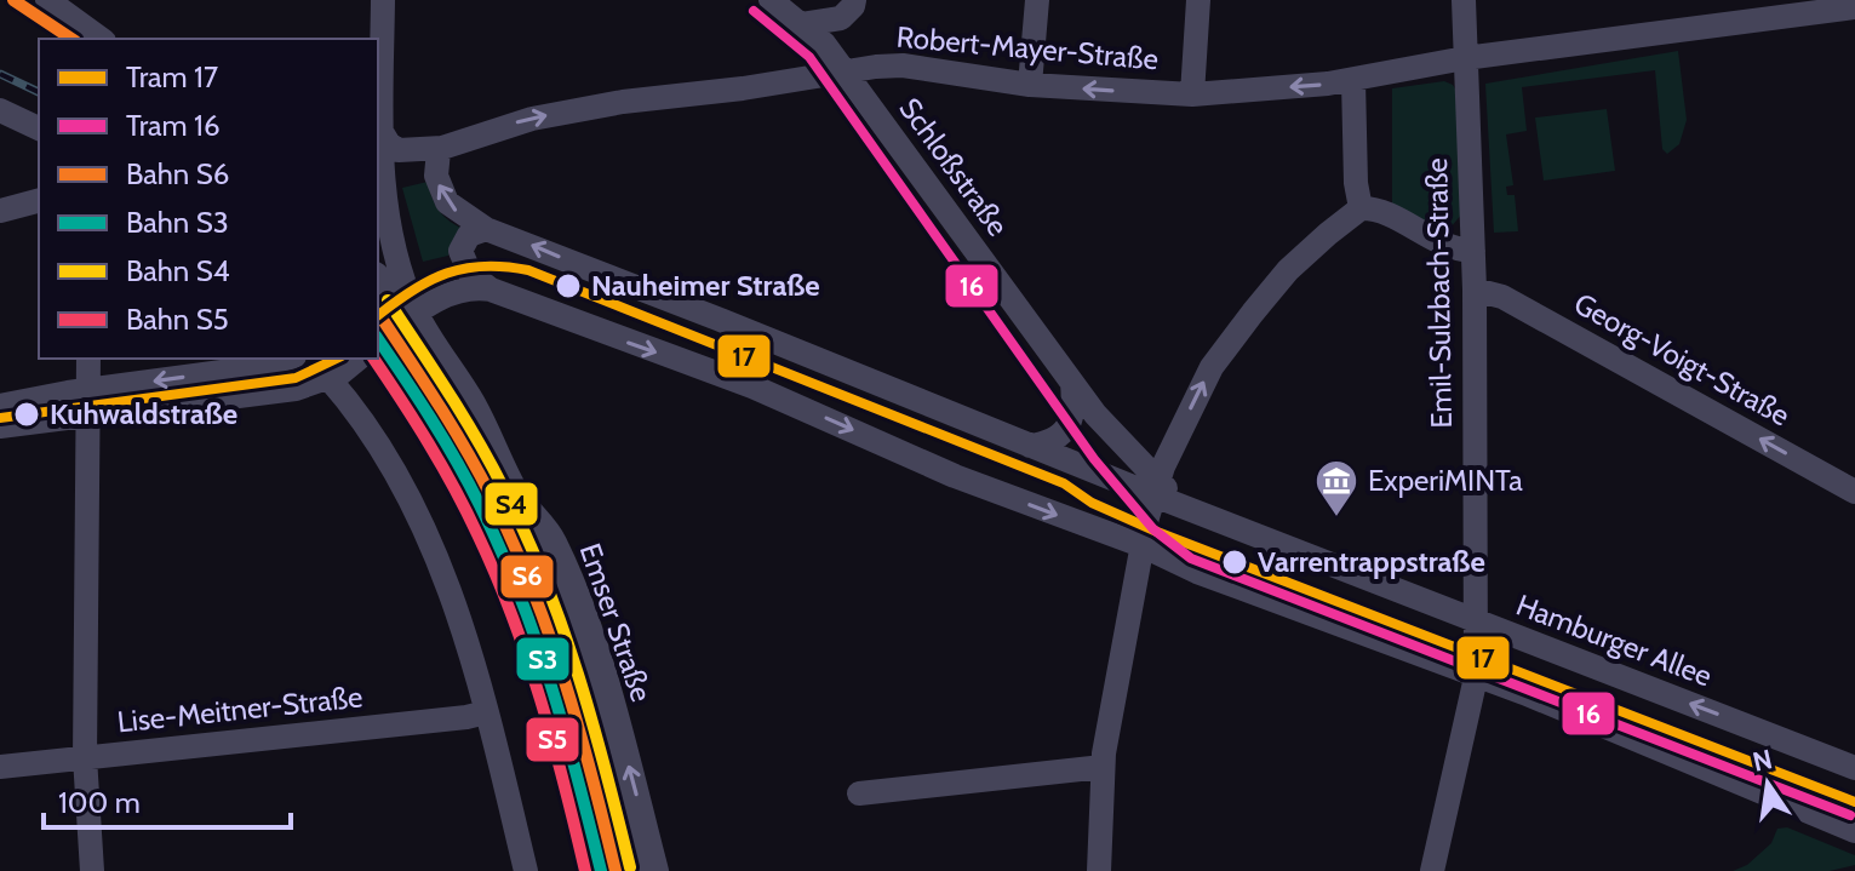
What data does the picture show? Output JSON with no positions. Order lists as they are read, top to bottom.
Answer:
{
  "streets": {
    "street": [
      "Robert-Mayer-Straße",
      "Schloßstraße",
      "Emil-Sulzbach-Straße",
      "Georg-Voigt-Straße",
      "Emser Straße",
      "Hamburger Allee",
      "Lise-Meitner-Straße"
    ]
  },
  "crossings": [
    ["Robert-Mayer-Straße", "Schloßstraße"],
    ["Robert-Mayer-Straße", "Emil-Sulzbach-Straße"],
    ["Schloßstraße", "Hamburger Allee"],
    ["Emil-Sulzbach-Straße", "Georg-Voigt-Straße"],
    ["Emil-Sulzbach-Straße", "Hamburger Allee"]
  ],
  "one_way": ["Georg-Voigt-Straße"],
  "places": {
    "other": ["Nauheimer Straße", "Kuhwaldstraße", "Varrentrappstraße"],
    "museum": ["ExperiMINTa"]
  },
  "lines": [
    "rail line S6",
    "tram line 16",
    "tram line 17",
    "rail line S4",
    "rail line S3",
    "rail line S5"
  ],
  "legend": [
    "Tram 17",
    "Tram 16",
    "Bahn S6",
    "Bahn S3",
    "Bahn S4",
    "Bahn S5"
  ],
  "scale_bar": "100 m",
  "north": "top"
}
